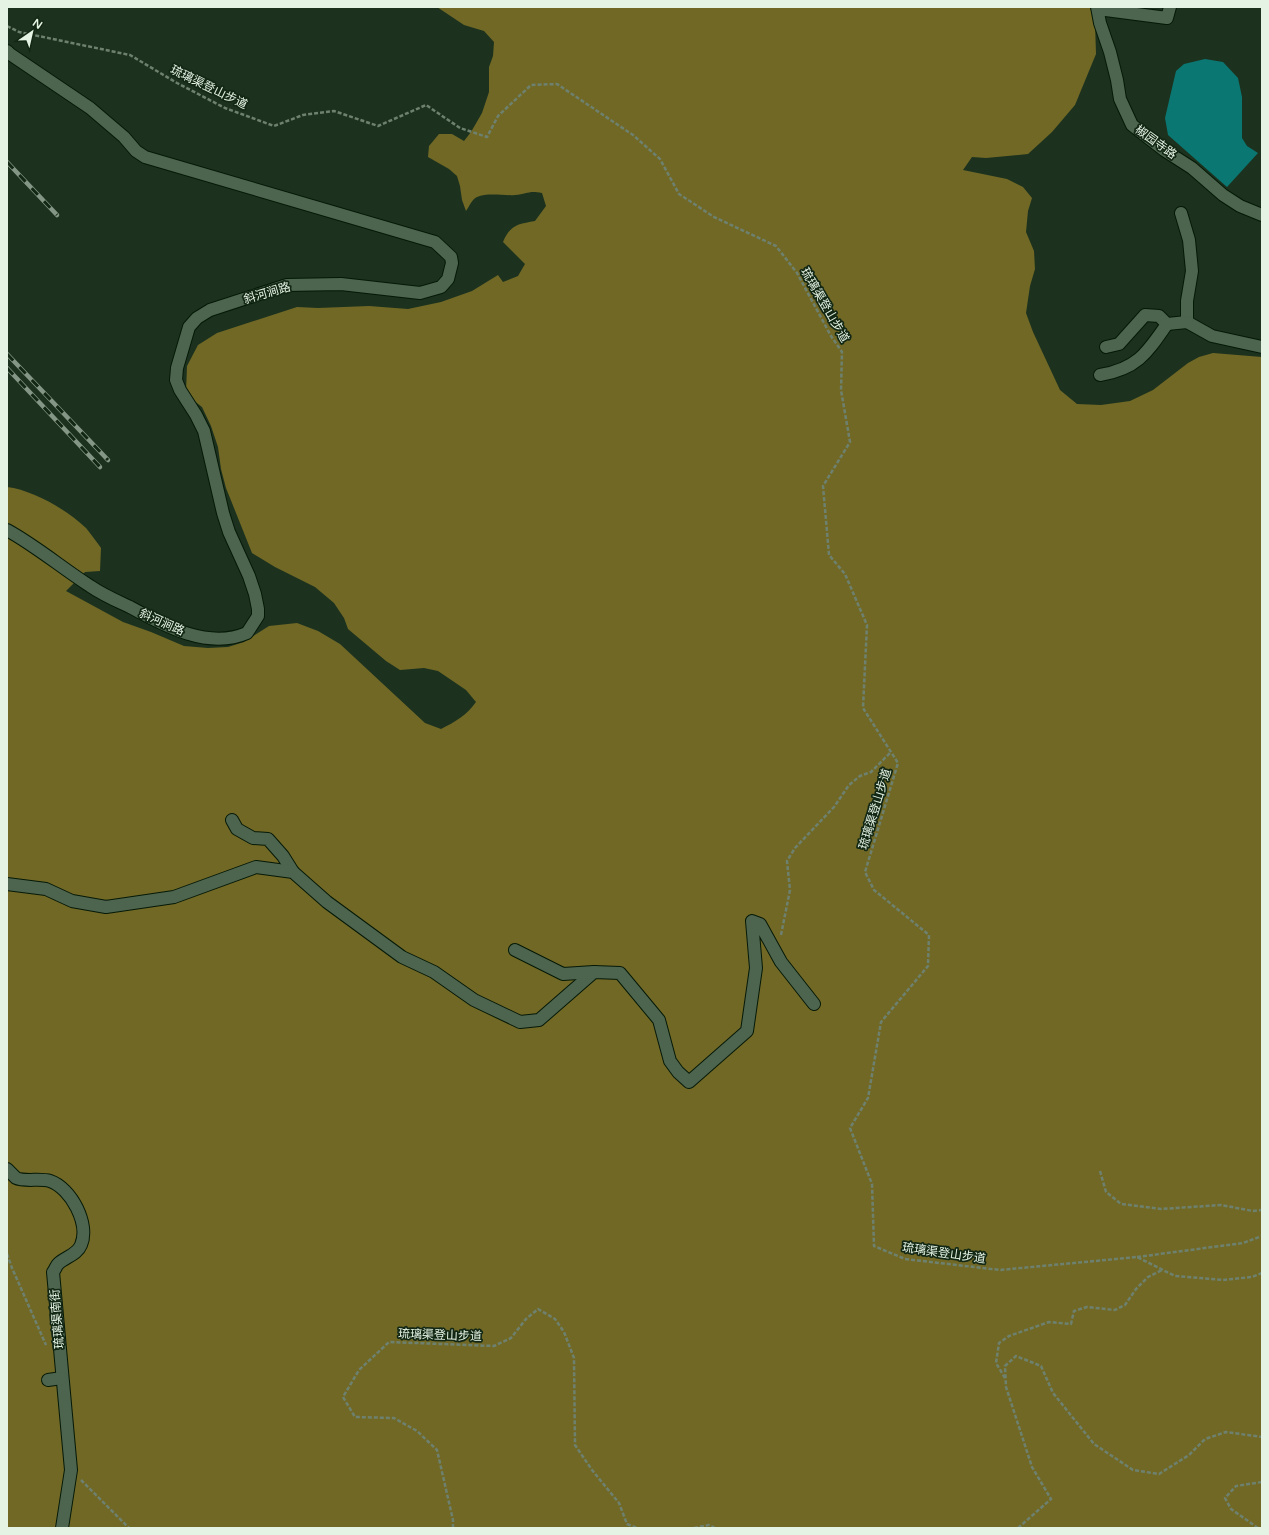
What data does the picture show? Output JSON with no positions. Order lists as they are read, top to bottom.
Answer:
{
  "streets": {
    "street": ["椒园寺路", "斜河涧路", "琉璃渠南街"],
    "path": ["琉璃渠登山步道"]
  },
  "north": "top right"
}
